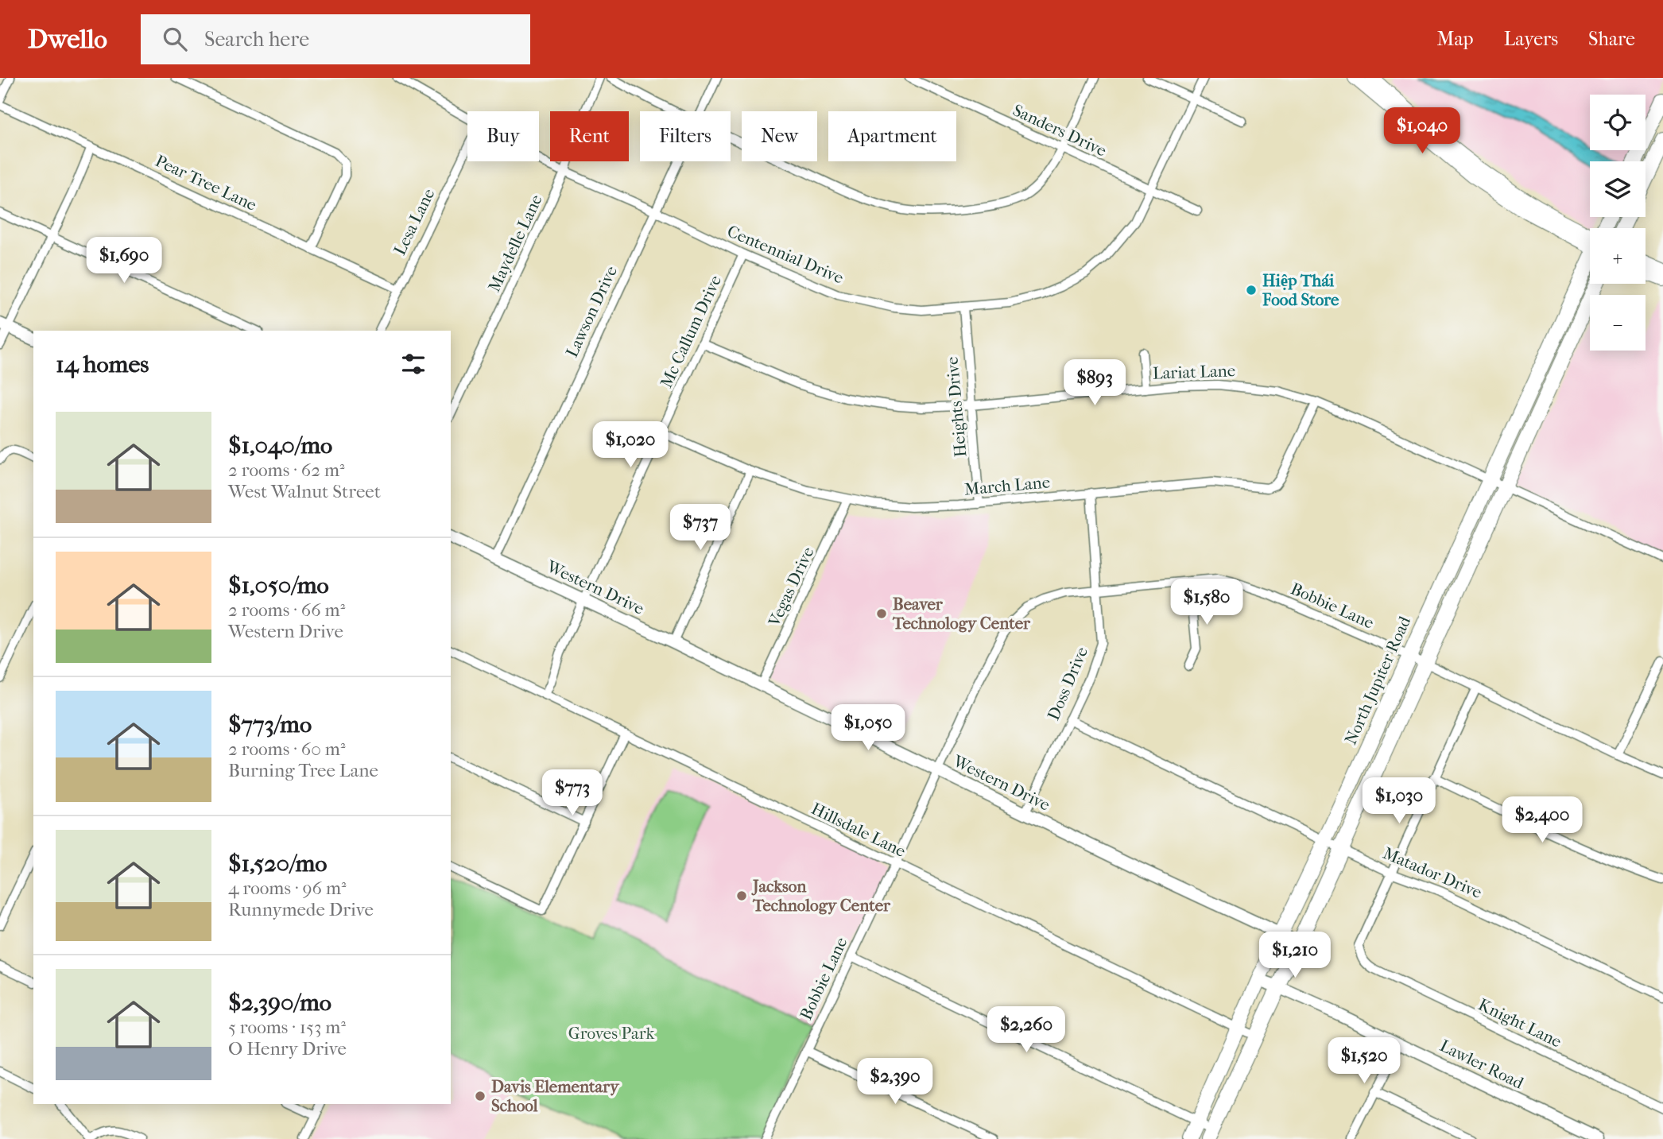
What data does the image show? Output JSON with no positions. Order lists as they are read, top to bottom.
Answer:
{
  "streets": {
    "main road": ["North Jupiter Road"],
    "street": [
      "Sanders Drive",
      "Pear Tree Lane",
      "Lesa Lane",
      "Maydelle Lane",
      "Centennial Drive",
      "Lawson Drive",
      "Mc Callum Drive",
      "Lariat Lane",
      "Heights Drive",
      "March Lane",
      "Vegas Drive",
      "Western Drive",
      "Bobbie Lane",
      "Doss Drive",
      "Hillsdale Lane",
      "Matador Drive",
      "Knight Lane",
      "Lawler Road"
    ]
  },
  "crossings": [
    ["Sanders Drive", "Centennial Drive"],
    ["Pear Tree Lane", "Lesa Lane"],
    ["Maydelle Lane", "Centennial Drive"],
    ["Centennial Drive", "Lawson Drive"],
    ["Centennial Drive", "Mc Callum Drive"],
    ["Centennial Drive", "Heights Drive"],
    ["Lawson Drive", "Western Drive"],
    ["Mc Callum Drive", "Lariat Lane"],
    ["Mc Callum Drive", "March Lane"],
    ["Mc Callum Drive", "Western Drive"],
    ["Mc Callum Drive", "Hillsdale Lane"],
    ["Lariat Lane", "Heights Drive"],
    ["Lariat Lane", "March Lane"],
    ["Lariat Lane", "North Jupiter Road"],
    ["Heights Drive", "March Lane"],
    ["March Lane", "Vegas Drive"],
    ["March Lane", "Doss Drive"],
    ["Vegas Drive", "Western Drive"],
    ["Western Drive", "Bobbie Lane"],
    ["Western Drive", "North Jupiter Road"],
    ["Western Drive", "Doss Drive"],
    ["Bobbie Lane", "North Jupiter Road"],
    ["Bobbie Lane", "Doss Drive"],
    ["Bobbie Lane", "Hillsdale Lane"],
    ["North Jupiter Road", "Hillsdale Lane"],
    ["North Jupiter Road", "Matador Drive"],
    ["North Jupiter Road", "Lawler Road"],
    ["Doss Drive", "Matador Drive"],
    ["Matador Drive", "Knight Lane"]
  ],
  "parks": ["Groves Park"],
  "places": [
    "Hiệp Thái Food Store",
    "Beaver Technology Center",
    "Jackson Technology Center",
    "Davis Elementary School"
  ],
  "page": {
    "header": "Dwello",
    "search": "Search here",
    "nav": ["Map", "Layers", "Share"],
    "map_buttons": ["+", "−"],
    "price": [
      "$1,040",
      "$1,690",
      "$893",
      "$1,020",
      "$737",
      "$1,580",
      "$1,050",
      "$773",
      "$1,030",
      "$2,400",
      "$1,210",
      "$2,260",
      "$1,520",
      "$2,390"
    ],
    "chip": [
      "Buy",
      "Rent",
      "Filters",
      "New",
      "Apartment"
    ],
    "heading": "14 homes",
    "list": [
      {
        "name": "$1,040/mo",
        "note": "2 rooms · 62 m² · West Walnut Street"
      },
      {
        "name": "$1,050/mo",
        "note": "2 rooms · 66 m² · Western Drive"
      },
      {
        "name": "$773/mo",
        "note": "2 rooms · 60 m² · Burning Tree Lane"
      },
      {
        "name": "$1,520/mo",
        "note": "4 rooms · 96 m² · Runnymede Drive"
      },
      {
        "name": "$2,390/mo",
        "note": "5 rooms · 153 m² · O Henry Drive"
      }
    ]
  }
}
